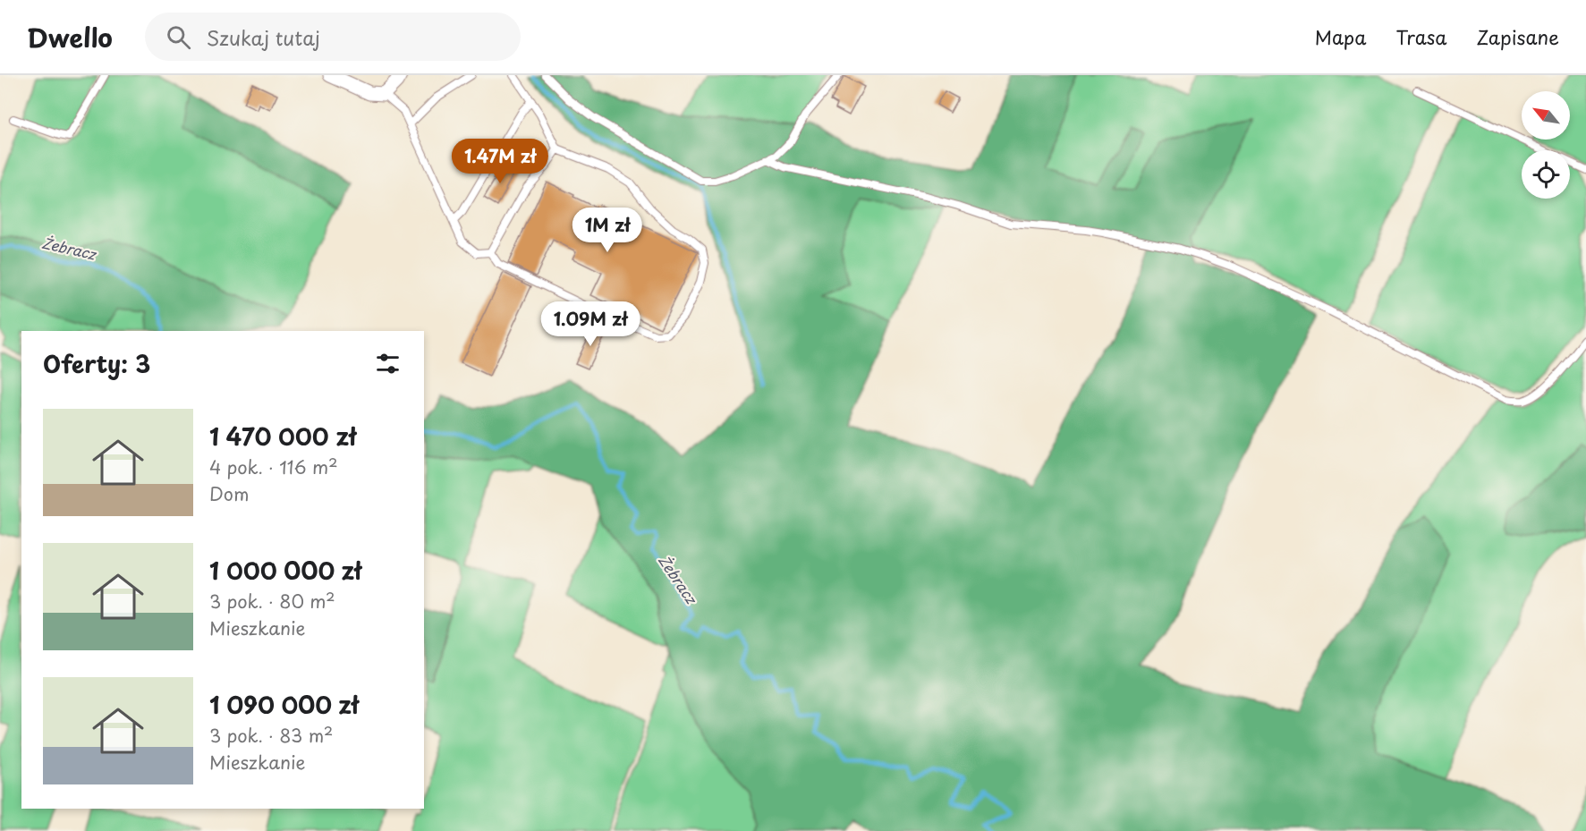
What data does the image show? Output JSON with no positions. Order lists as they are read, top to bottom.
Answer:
{
  "water": ["Żebracz"],
  "north": "top left",
  "page": {
    "header": "Dwello",
    "search": "Szukaj tutaj",
    "nav": ["Mapa", "Trasa", "Zapisane"],
    "price": ["1.47M zł", "1M zł", "1.09M zł"],
    "heading": "Oferty: 3",
    "list": [
      {
        "name": "1 470 000 zł",
        "note": "4 pok. · 116 m² · Dom"
      },
      {
        "name": "1 000 000 zł",
        "note": "3 pok. · 80 m² · Mieszkanie"
      },
      {
        "name": "1 090 000 zł",
        "note": "3 pok. · 83 m² · Mieszkanie"
      }
    ]
  }
}
